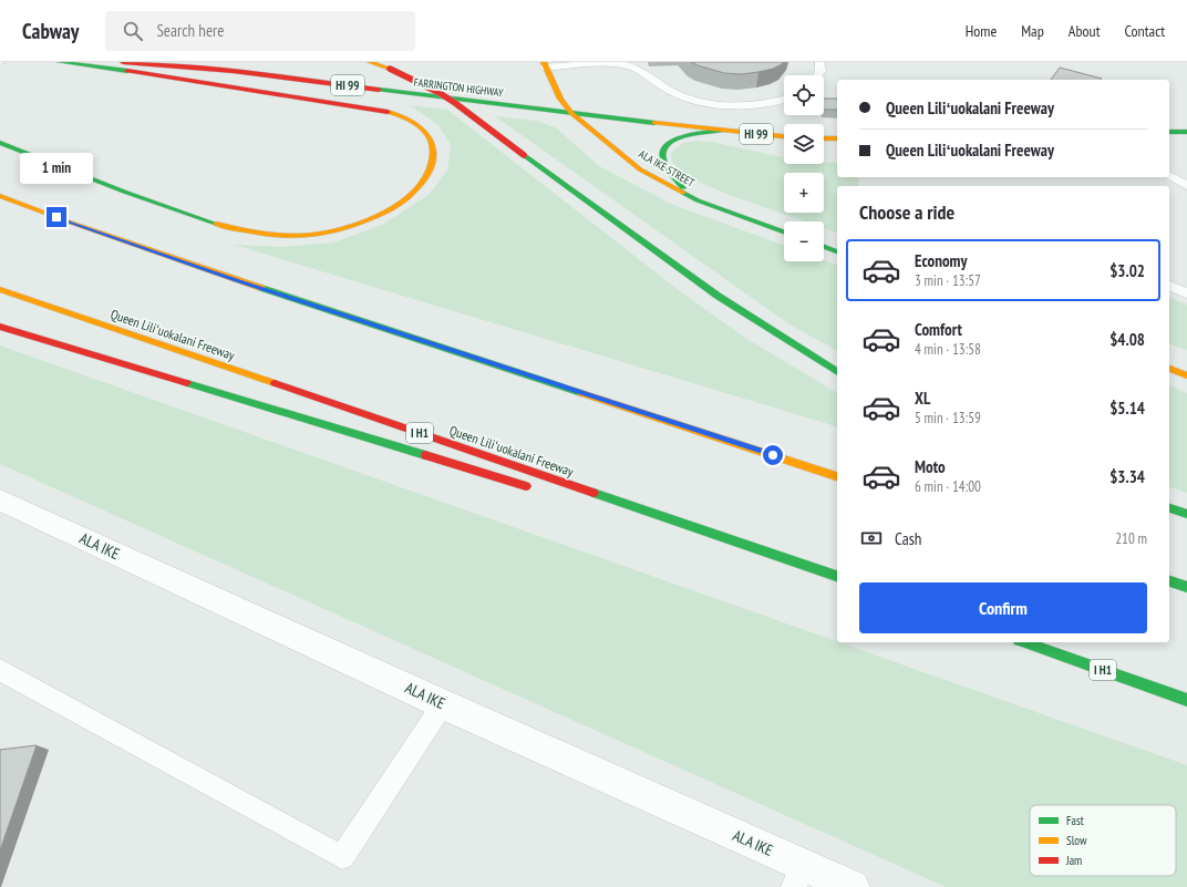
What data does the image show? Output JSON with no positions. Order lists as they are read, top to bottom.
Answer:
{
  "streets": {
    "main road": [
      "HI 99",
      "FARRINGTON HIGHWAY",
      "ALA IKE STREET",
      "Queen Liliʻuokalani Freeway",
      "I H1"
    ],
    "street": ["ALA IKE"]
  },
  "crossings": [
    ["FARRINGTON HIGHWAY", "ALA IKE STREET"]
  ],
  "legend": ["Fast", "Slow", "Jam"],
  "page": {
    "header": "Cabway",
    "search": "Search here",
    "nav": [
      "Home",
      "Map",
      "About",
      "Contact"
    ],
    "map_buttons": ["+", "−"],
    "banner": ["Queen Liliʻuokalani Freeway", "Queen Liliʻuokalani Freeway"],
    "bubble": "1 min",
    "heading": "Choose a ride",
    "list": [
      {
        "name": "Economy",
        "note": "3 min · 13:57",
        "value": "$3.02"
      },
      {
        "name": "Comfort",
        "note": "4 min · 13:58",
        "value": "$4.08"
      },
      {
        "name": "XL",
        "note": "5 min · 13:59",
        "value": "$5.14"
      },
      {
        "name": "Moto",
        "note": "6 min · 14:00",
        "value": "$3.34"
      }
    ],
    "pay": ["Cash", "210 m"],
    "buttons": "Confirm"
  }
}
